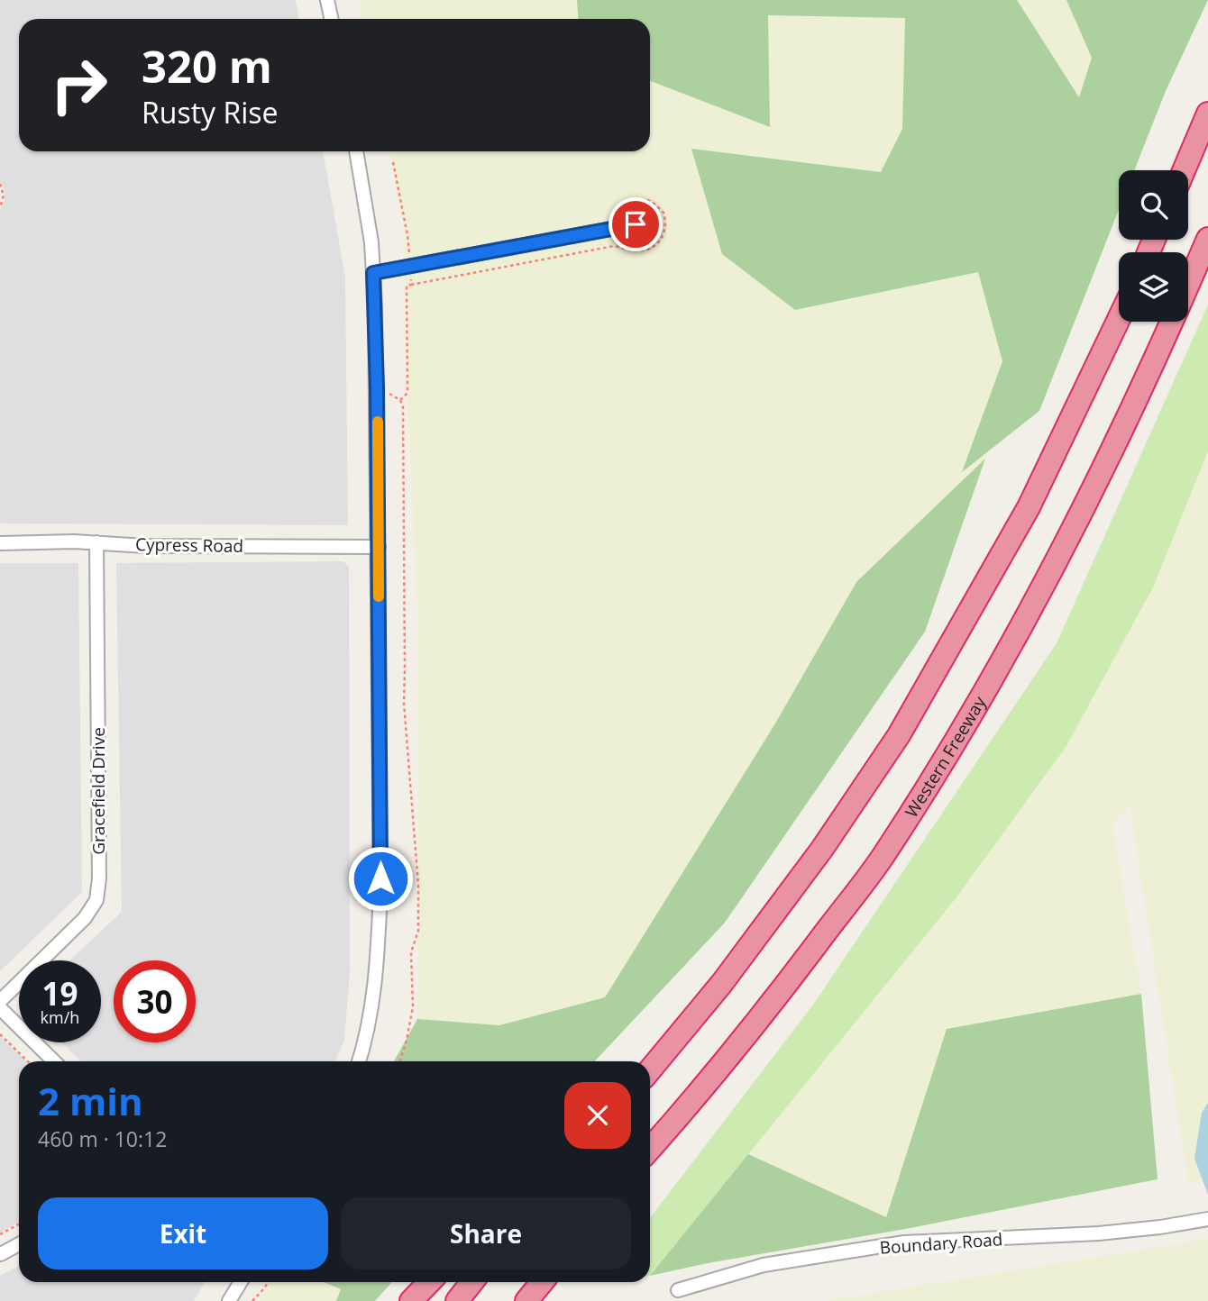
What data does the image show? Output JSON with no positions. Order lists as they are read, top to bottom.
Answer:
{
  "streets": {
    "highway": ["Western Freeway"],
    "street": ["Cypress Road", "Gracefield Drive", "Boundary Road"]
  },
  "crossings": [
    ["Cypress Road", "Gracefield Drive"]
  ],
  "page": {
    "turn": ["320 m", "Rusty Rise"],
    "speed": "19 km/h",
    "limit": "30",
    "heading": ["2 min", "460 m · 10:12"],
    "buttons": ["Exit", "Share"]
  }
}
